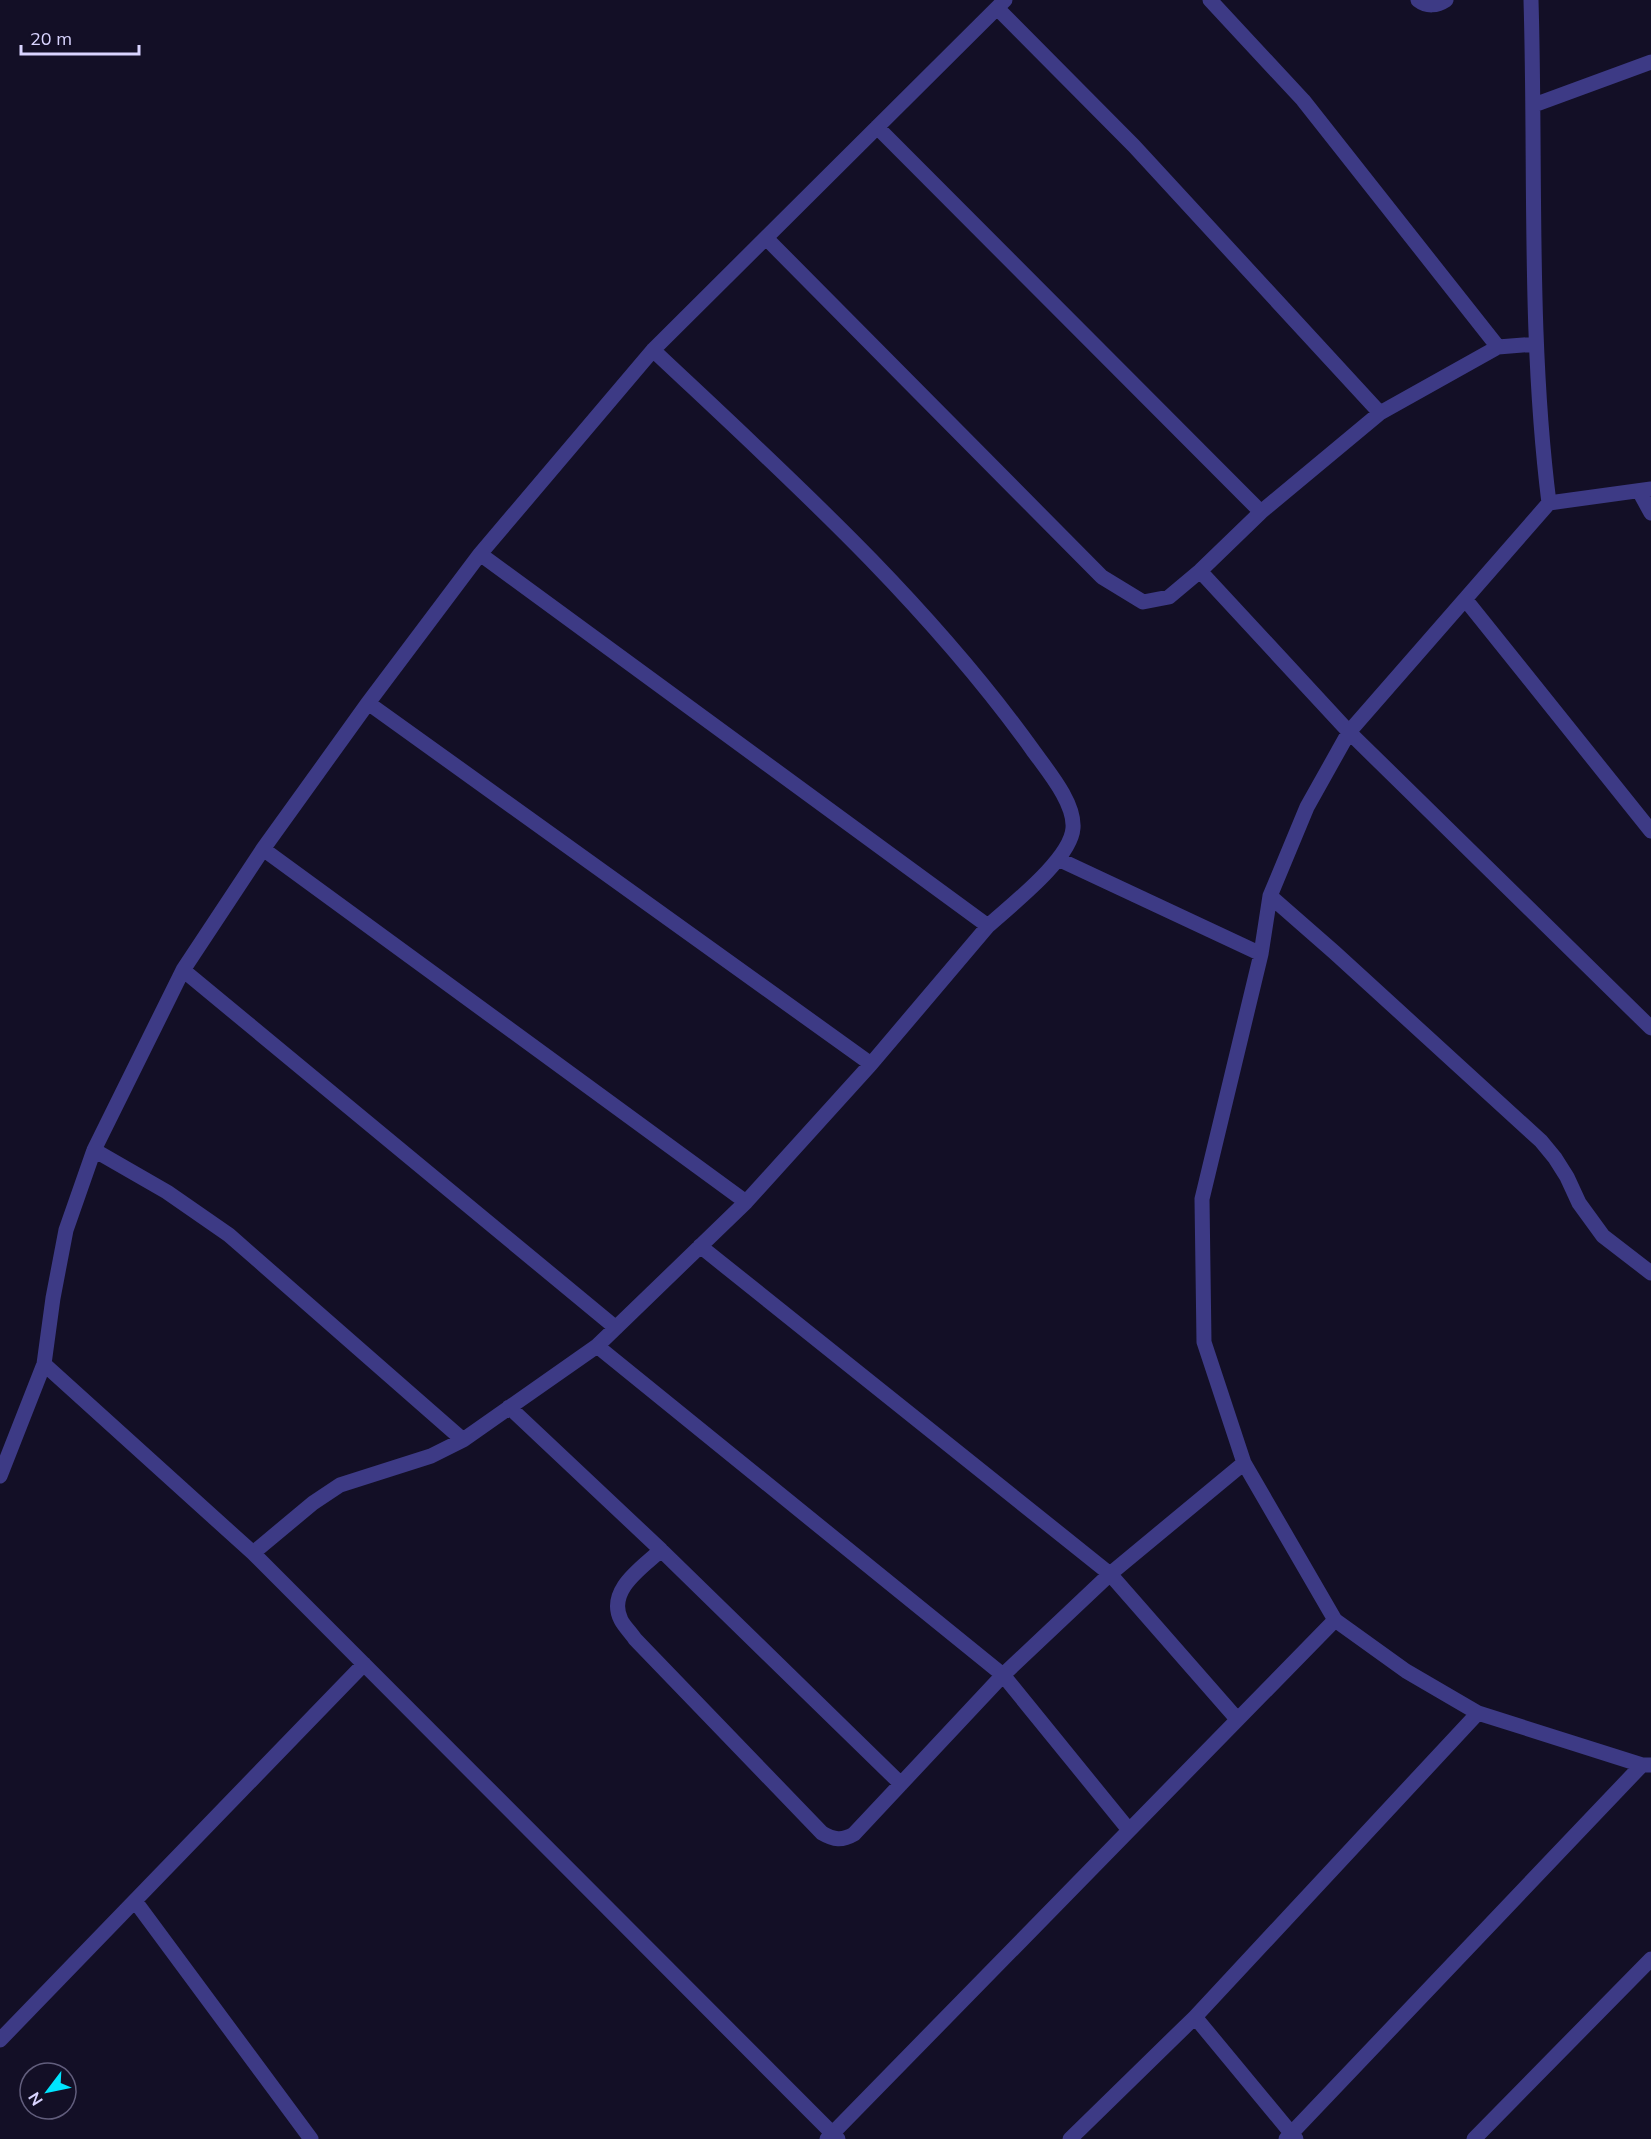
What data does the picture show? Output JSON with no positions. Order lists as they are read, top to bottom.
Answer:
{
  "scale_bar": "20 m",
  "north": "bottom left"
}
